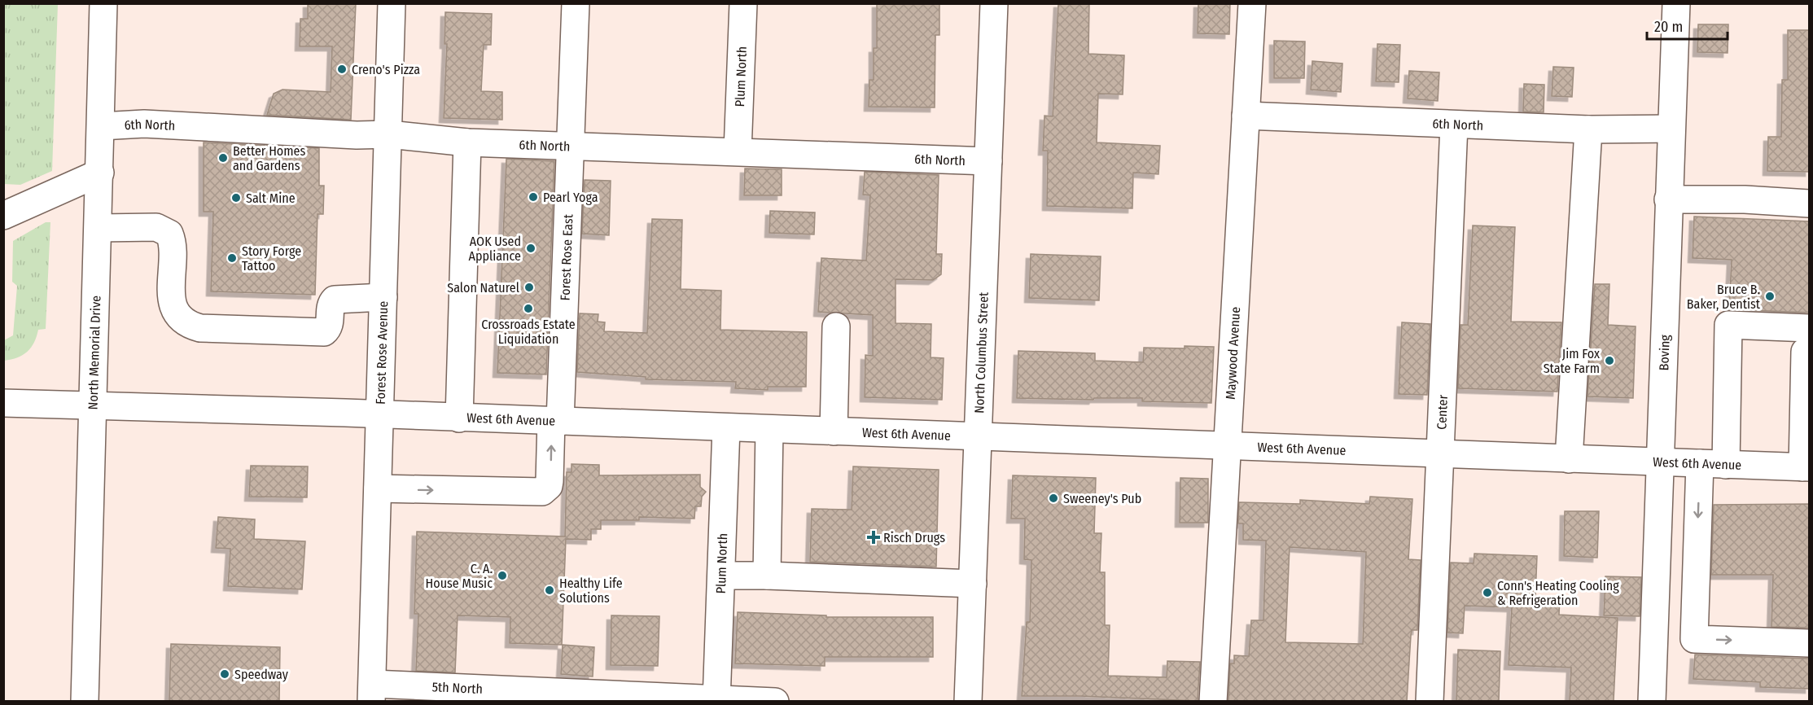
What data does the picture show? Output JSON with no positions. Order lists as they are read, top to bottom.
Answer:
{
  "streets": {
    "street": [
      "Plum North",
      "6th North",
      "Forest Rose East",
      "North Memorial Drive",
      "Forest Rose Avenue",
      "North Columbus Street",
      "Maywood Avenue",
      "Boving",
      "Center",
      "West 6th Avenue",
      "5th North"
    ]
  },
  "crossings": [
    ["Plum North", "6th North"],
    ["Plum North", "West 6th Avenue"],
    ["Plum North", "5th North"],
    ["6th North", "Forest Rose East"],
    ["6th North", "North Memorial Drive"],
    ["6th North", "Forest Rose Avenue"],
    ["6th North", "North Columbus Street"],
    ["6th North", "Maywood Avenue"],
    ["6th North", "Boving"],
    ["6th North", "Center"],
    ["Forest Rose East", "Forest Rose Avenue"],
    ["Forest Rose East", "West 6th Avenue"],
    ["North Memorial Drive", "West 6th Avenue"],
    ["Forest Rose Avenue", "West 6th Avenue"],
    ["Forest Rose Avenue", "5th North"],
    ["North Columbus Street", "West 6th Avenue"],
    ["Maywood Avenue", "West 6th Avenue"],
    ["Boving", "West 6th Avenue"],
    ["Center", "West 6th Avenue"]
  ],
  "places": {
    "other": [
      "Creno's Pizza",
      "Better Homes and Gardens",
      "Pearl Yoga",
      "Salt Mine",
      "AOK Used Appliance",
      "Story Forge Tattoo",
      "Salon Naturel",
      "Bruce B. Baker, Dentist",
      "Crossroads Estate Liquidation",
      "Jim Fox State Farm",
      "Sweeney's Pub",
      "C. A. House Music",
      "Healthy Life Solutions",
      "Conn's Heating Cooling & Refrigeration",
      "Speedway"
    ],
    "health": ["Risch Drugs"]
  },
  "scale_bar": "20 m"
}
